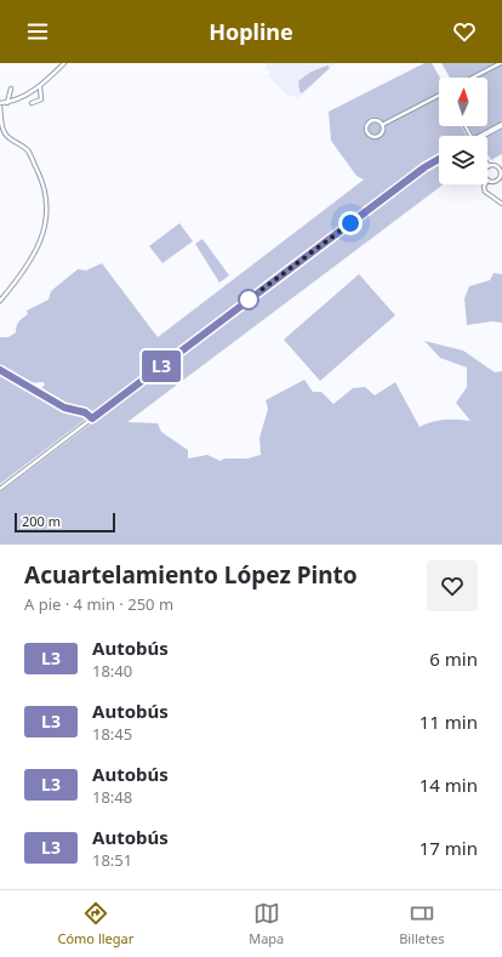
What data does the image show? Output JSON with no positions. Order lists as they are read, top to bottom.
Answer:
{
  "lines": ["bus line L3"],
  "scale_bar": "200 m",
  "north": "top",
  "page": {
    "header": "Hopline",
    "on_map": "L3",
    "scale": "200 m",
    "heading": ["Acuartelamiento López Pinto", "A pie · 4 min · 250 m"],
    "list": [
      {
        "mark": "L3",
        "name": "Autobús",
        "note": "18:40",
        "value": "6 min"
      },
      {
        "mark": "L3",
        "name": "Autobús",
        "note": "18:45",
        "value": "11 min"
      },
      {
        "mark": "L3",
        "name": "Autobús",
        "note": "18:48",
        "value": "14 min"
      },
      {
        "mark": "L3",
        "name": "Autobús",
        "note": "18:51",
        "value": "17 min"
      }
    ],
    "tabs": ["Cómo llegar", "Mapa", "Billetes"]
  }
}
